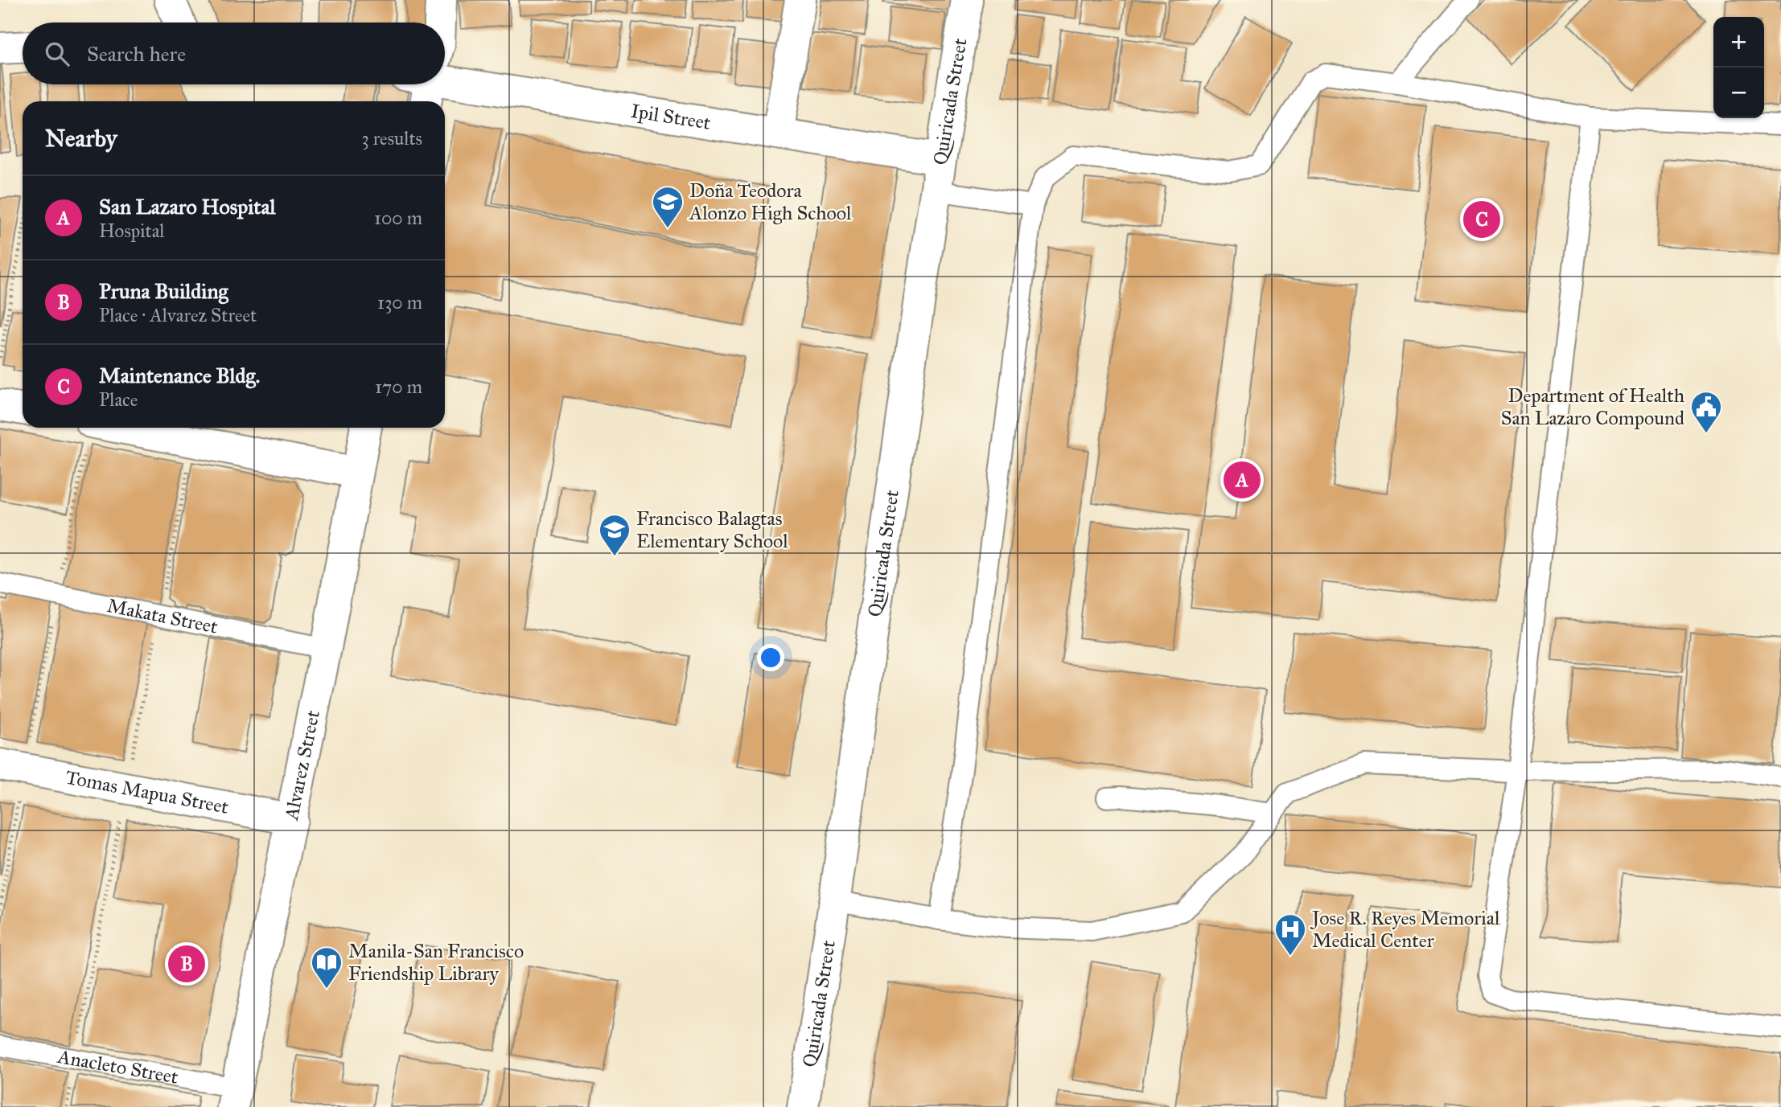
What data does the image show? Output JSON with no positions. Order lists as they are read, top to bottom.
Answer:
{
  "streets": {
    "street": [
      "Quiricada Street",
      "Ipil Street",
      "Alvarez Street",
      "Tomas Mapua Street"
    ],
    "lane": ["Makata Street", "Anacleto Street"]
  },
  "crossings": [
    ["Quiricada Street", "Ipil Street"],
    ["Makata Street", "Alvarez Street"],
    ["Alvarez Street", "Tomas Mapua Street"],
    ["Alvarez Street", "Anacleto Street"]
  ],
  "places": {
    "school or university": ["Doña Teodora Alonzo High School", "Francisco Balagtas Elementary School"],
    "public building": ["Department of Health San Lazaro Compound"],
    "hospital": ["Jose R. Reyes Memorial Medical Center"],
    "library": ["Manila-San Francisco Friendship Library"]
  },
  "page": {
    "map_buttons": ["+", "−"],
    "search": "Search here",
    "heading": ["Nearby", "3 results"],
    "list": [
      {
        "mark": "A",
        "name": "San Lazaro Hospital",
        "note": "Hospital",
        "value": "100 m"
      },
      {
        "mark": "B",
        "name": "Pruna Building",
        "note": "Place · Alvarez Street",
        "value": "130 m"
      },
      {
        "mark": "C",
        "name": "Maintenance Bldg.",
        "note": "Place",
        "value": "170 m"
      }
    ],
    "pins": ["C", "A", "B"]
  }
}
